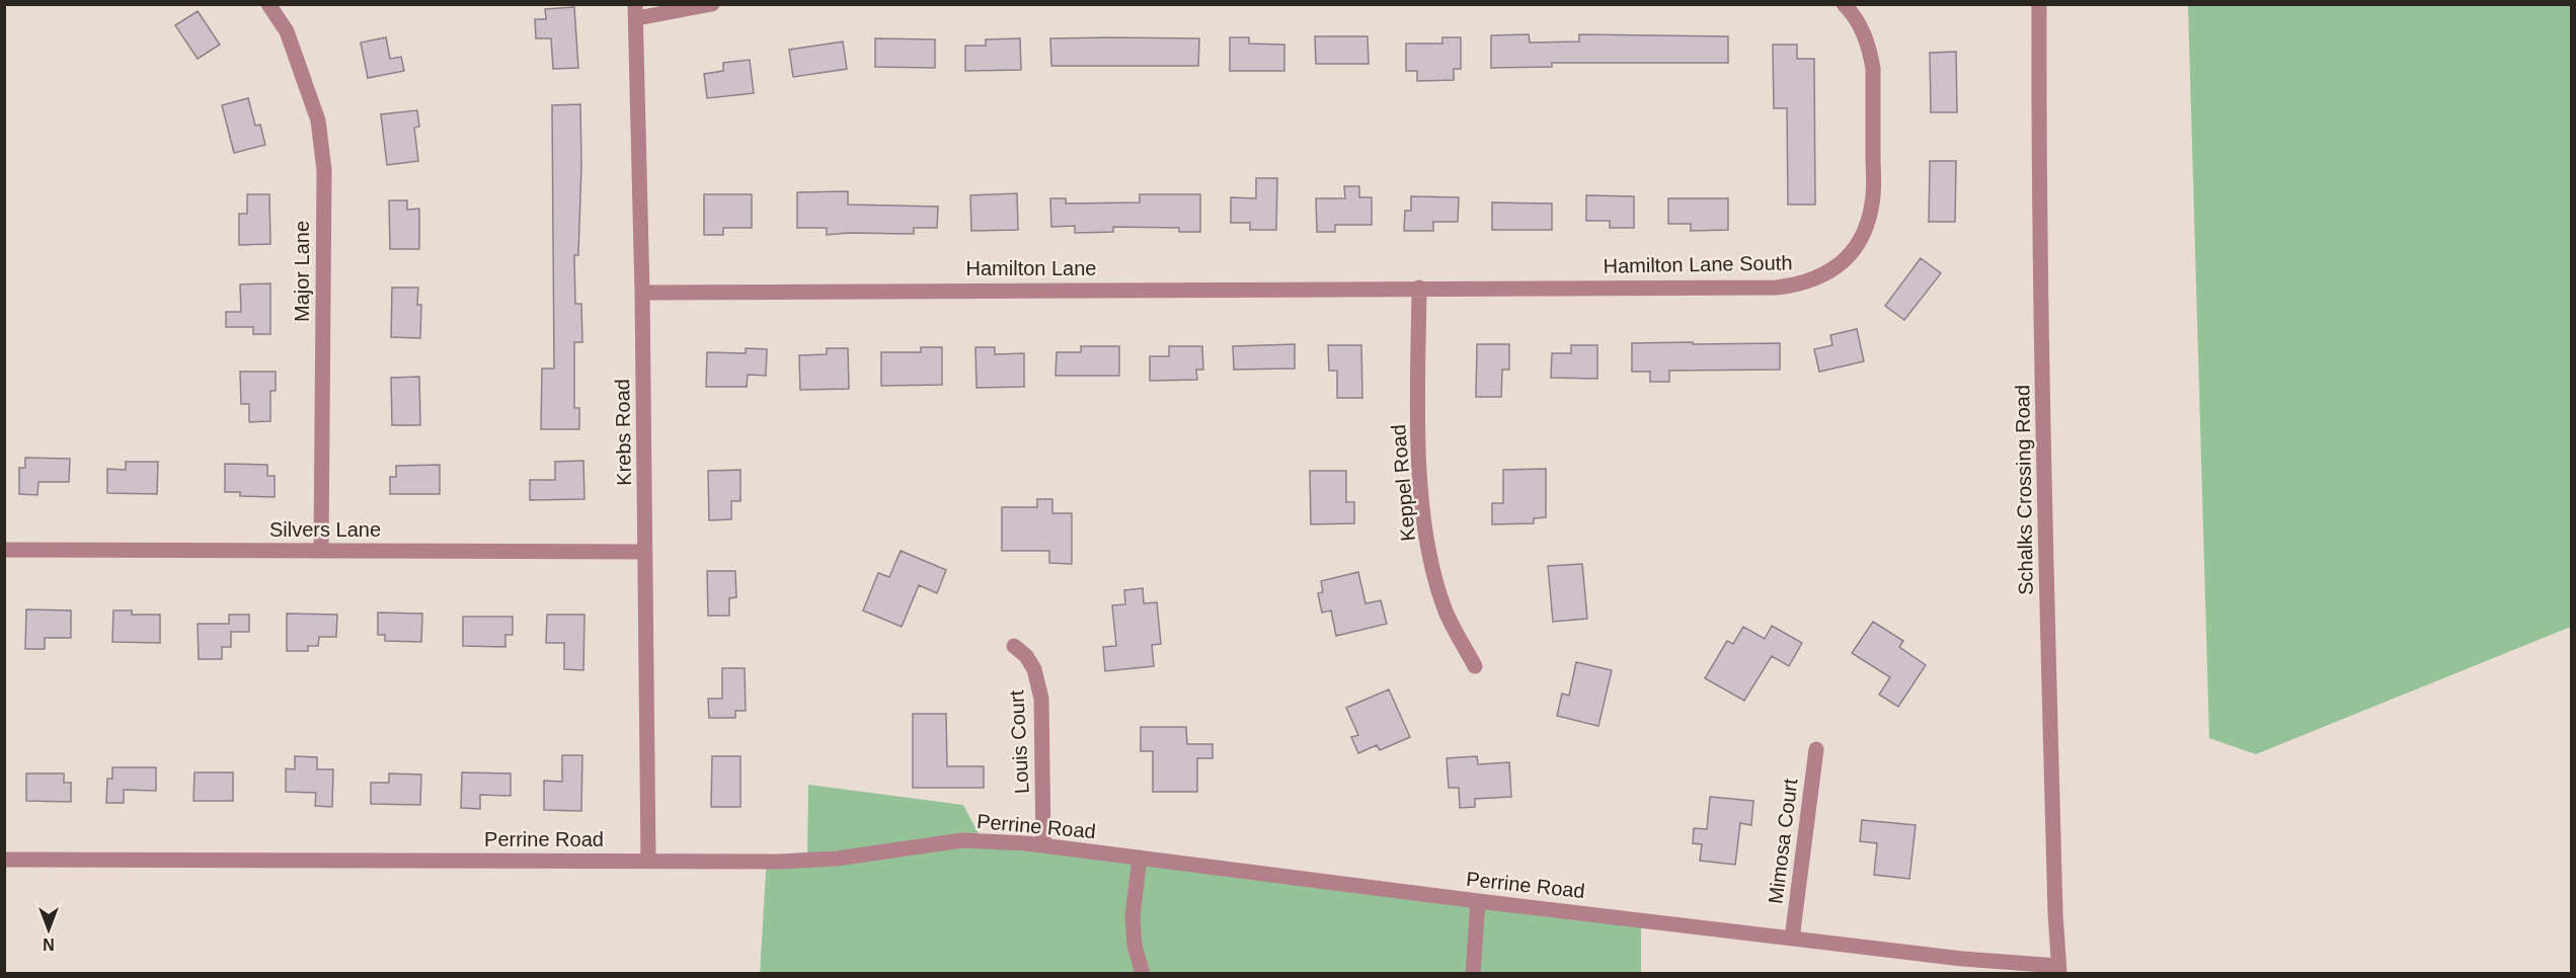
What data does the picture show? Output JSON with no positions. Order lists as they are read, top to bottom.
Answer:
{
  "streets": {
    "street": [
      "Hamilton Lane South",
      "Hamilton Lane",
      "Major Lane",
      "Krebs Road",
      "Keppel Road",
      "Schalks Crossing Road",
      "Silvers Lane",
      "Louis Court",
      "Perrine Road",
      "Mimosa Court"
    ]
  },
  "crossings": [
    ["Hamilton Lane South", "Hamilton Lane"],
    ["Hamilton Lane South", "Keppel Road"],
    ["Hamilton Lane", "Krebs Road"],
    ["Hamilton Lane", "Keppel Road"],
    ["Major Lane", "Silvers Lane"],
    ["Krebs Road", "Silvers Lane"],
    ["Krebs Road", "Perrine Road"],
    ["Schalks Crossing Road", "Perrine Road"],
    ["Louis Court", "Perrine Road"],
    ["Perrine Road", "Mimosa Court"]
  ],
  "north": "bottom"
}
